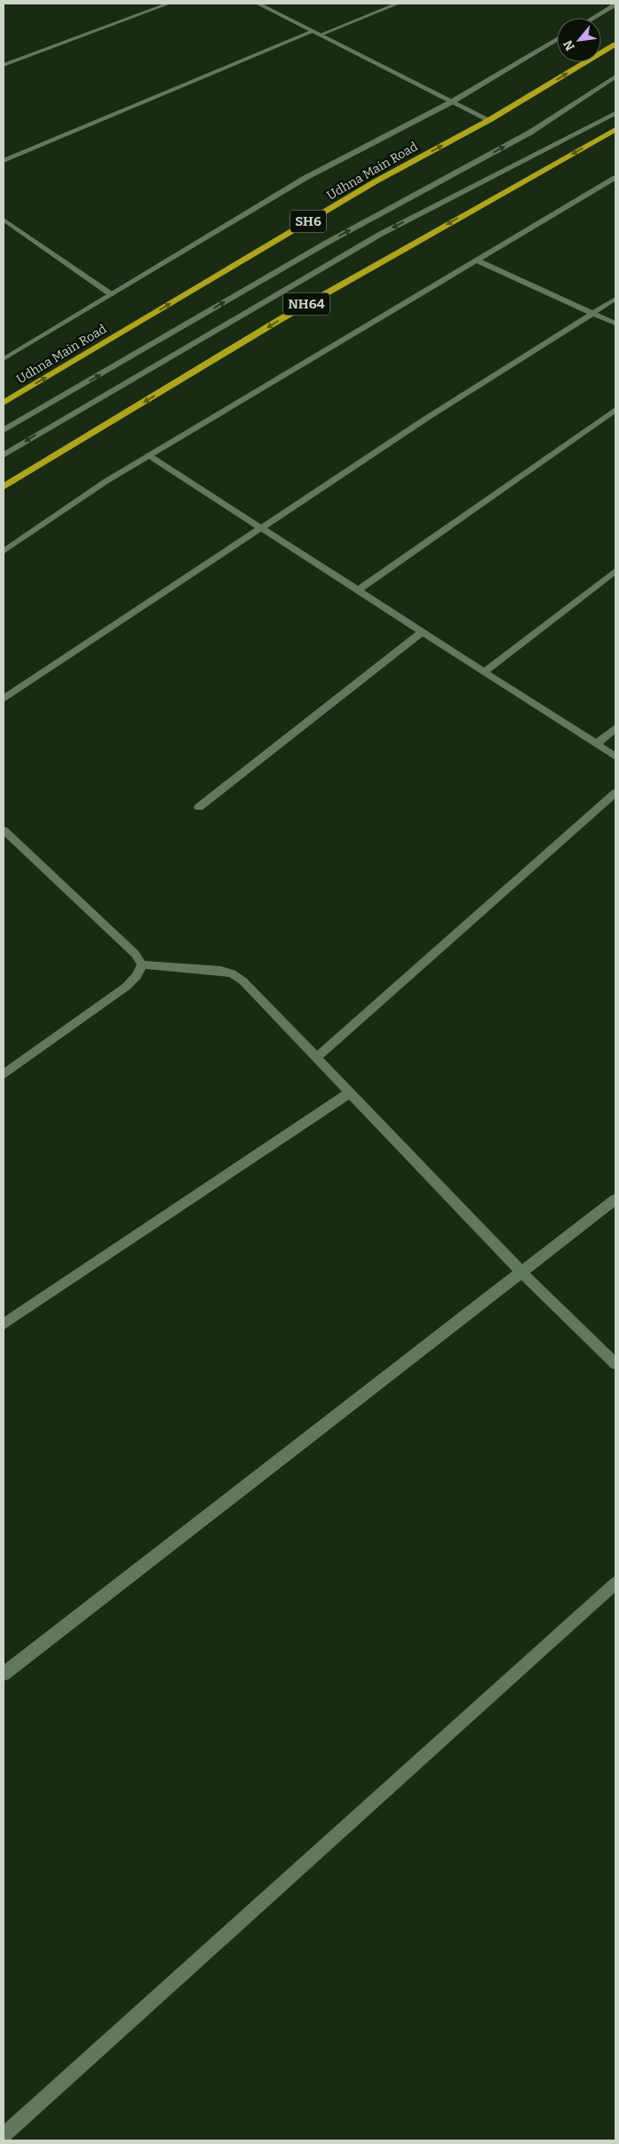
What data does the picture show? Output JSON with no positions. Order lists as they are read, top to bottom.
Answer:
{
  "streets": {
    "highway": ["Udhna Main Road", "SH6", "NH64"]
  },
  "north": "bottom left"
}
